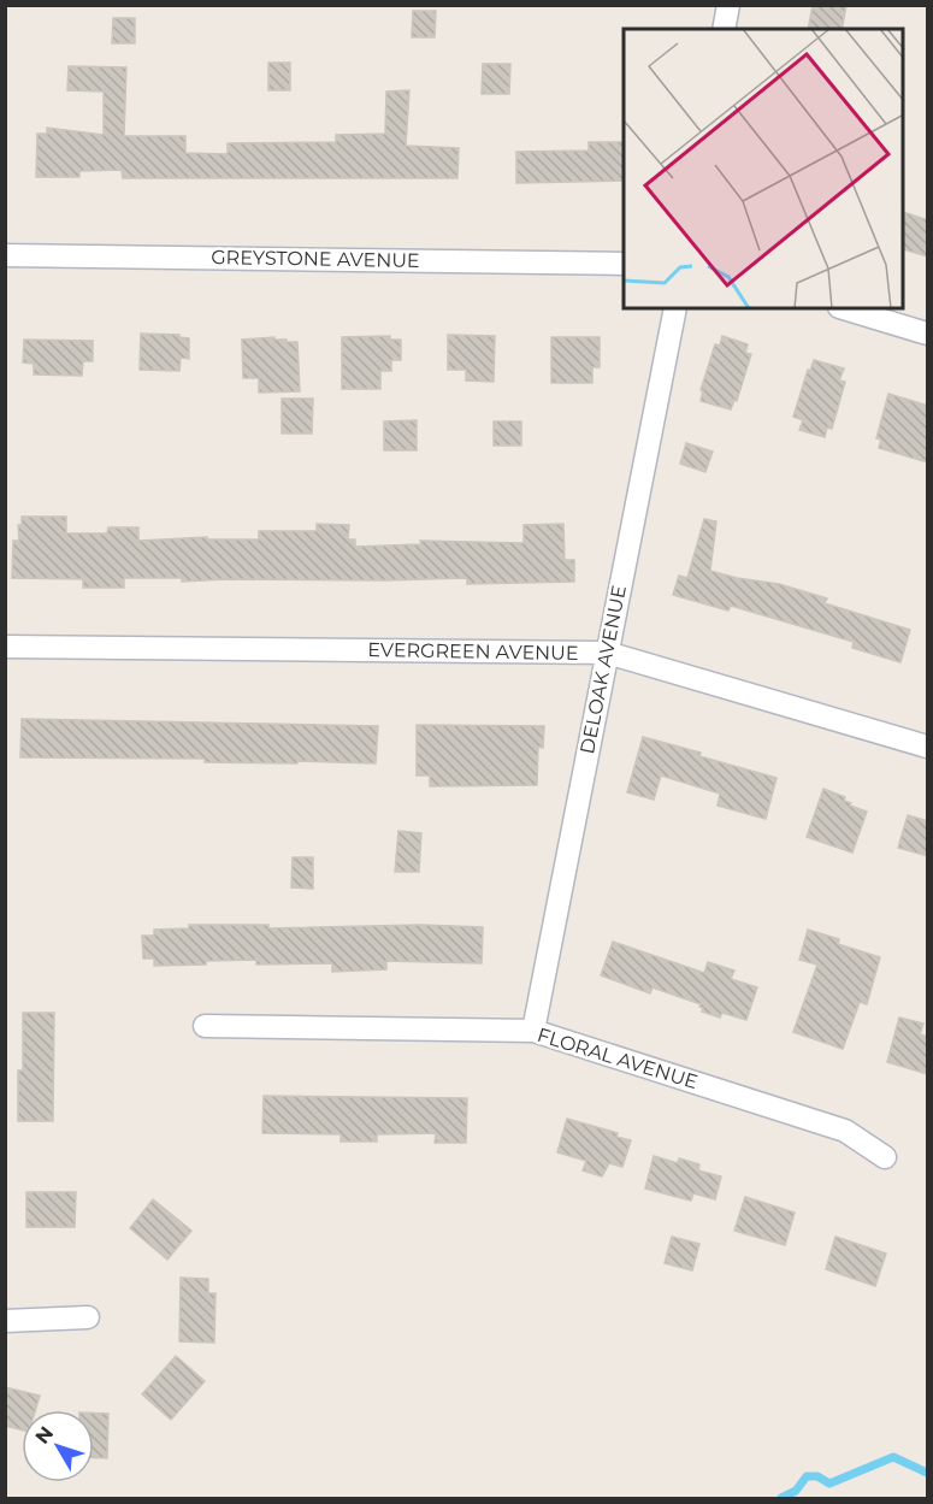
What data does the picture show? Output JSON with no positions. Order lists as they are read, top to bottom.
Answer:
{
  "streets": {
    "street": [
      "GREYSTONE AVENUE",
      "EVERGREEN AVENUE",
      "DELOAK AVENUE",
      "FLORAL AVENUE"
    ]
  },
  "crossings": [
    ["EVERGREEN AVENUE", "DELOAK AVENUE"],
    ["DELOAK AVENUE", "FLORAL AVENUE"]
  ],
  "north": "top left"
}
